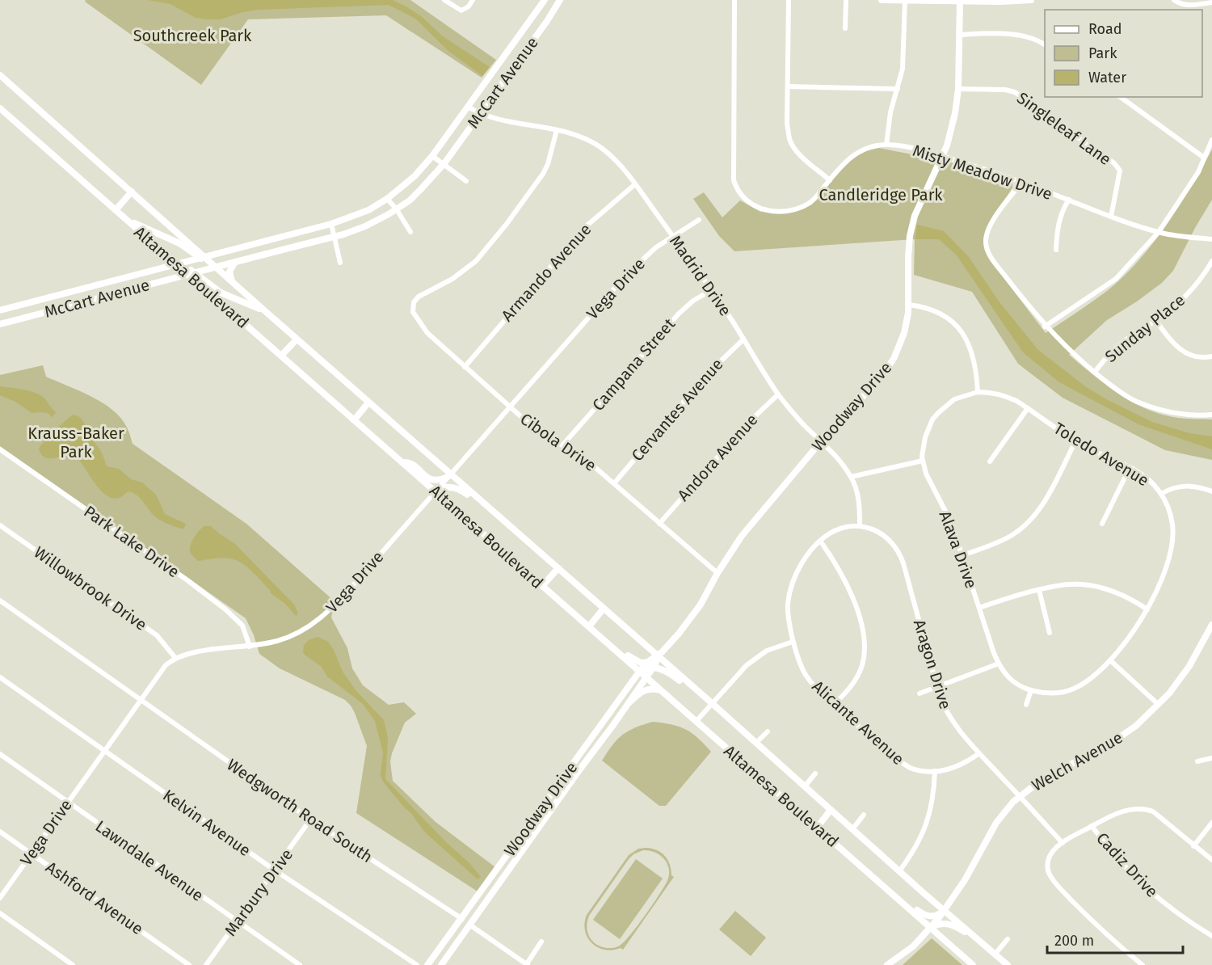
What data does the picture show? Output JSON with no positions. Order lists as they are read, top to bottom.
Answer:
{
  "streets": {
    "main road": ["McCart Avenue", "Altamesa Boulevard"],
    "street": [
      "Singleleaf Lane",
      "Misty Meadow Drive",
      "Armando Avenue",
      "Madrid Drive",
      "Vega Drive",
      "Sunday Place",
      "Campana Street",
      "Woodway Drive",
      "Cervantes Avenue",
      "Cibola Drive",
      "Toledo Avenue",
      "Andora Avenue",
      "Park Lake Drive",
      "Alava Drive",
      "Willowbrook Drive",
      "Aragon Drive",
      "Alicante Avenue",
      "Welch Avenue",
      "Wedgworth Road South",
      "Kelvin Avenue",
      "Lawndale Avenue",
      "Cadiz Drive",
      "Marbury Drive",
      "Ashford Avenue"
    ]
  },
  "crossings": [
    ["McCart Avenue", "Madrid Drive"],
    ["McCart Avenue", "Altamesa Boulevard"],
    ["Singleleaf Lane", "Misty Meadow Drive"],
    ["Singleleaf Lane", "Woodway Drive"],
    ["Misty Meadow Drive", "Woodway Drive"],
    ["Armando Avenue", "Madrid Drive"],
    ["Armando Avenue", "Cibola Drive"],
    ["Madrid Drive", "Vega Drive"],
    ["Madrid Drive", "Campana Street"],
    ["Madrid Drive", "Woodway Drive"],
    ["Madrid Drive", "Cervantes Avenue"],
    ["Madrid Drive", "Cibola Drive"],
    ["Madrid Drive", "Andora Avenue"],
    ["Madrid Drive", "Aragon Drive"],
    ["Madrid Drive", "Alicante Avenue"],
    ["Altamesa Boulevard", "Vega Drive"],
    ["Altamesa Boulevard", "Woodway Drive"],
    ["Altamesa Boulevard", "Welch Avenue"],
    ["Vega Drive", "Cibola Drive"],
    ["Vega Drive", "Park Lake Drive"],
    ["Vega Drive", "Willowbrook Drive"],
    ["Vega Drive", "Wedgworth Road South"],
    ["Vega Drive", "Kelvin Avenue"],
    ["Vega Drive", "Lawndale Avenue"],
    ["Vega Drive", "Ashford Avenue"],
    ["Campana Street", "Cibola Drive"],
    ["Woodway Drive", "Cibola Drive"],
    ["Woodway Drive", "Wedgworth Road South"],
    ["Cervantes Avenue", "Cibola Drive"],
    ["Cibola Drive", "Andora Avenue"],
    ["Toledo Avenue", "Alava Drive"],
    ["Aragon Drive", "Alicante Avenue"],
    ["Aragon Drive", "Welch Avenue"],
    ["Wedgworth Road South", "Marbury Drive"],
    ["Kelvin Avenue", "Marbury Drive"],
    ["Lawndale Avenue", "Marbury Drive"]
  ],
  "parks": ["Southcreek Park", "Candleridge Park", "Krauss-Baker Park"],
  "legend": ["Road", "Park", "Water"],
  "scale_bar": "200 m"
}
